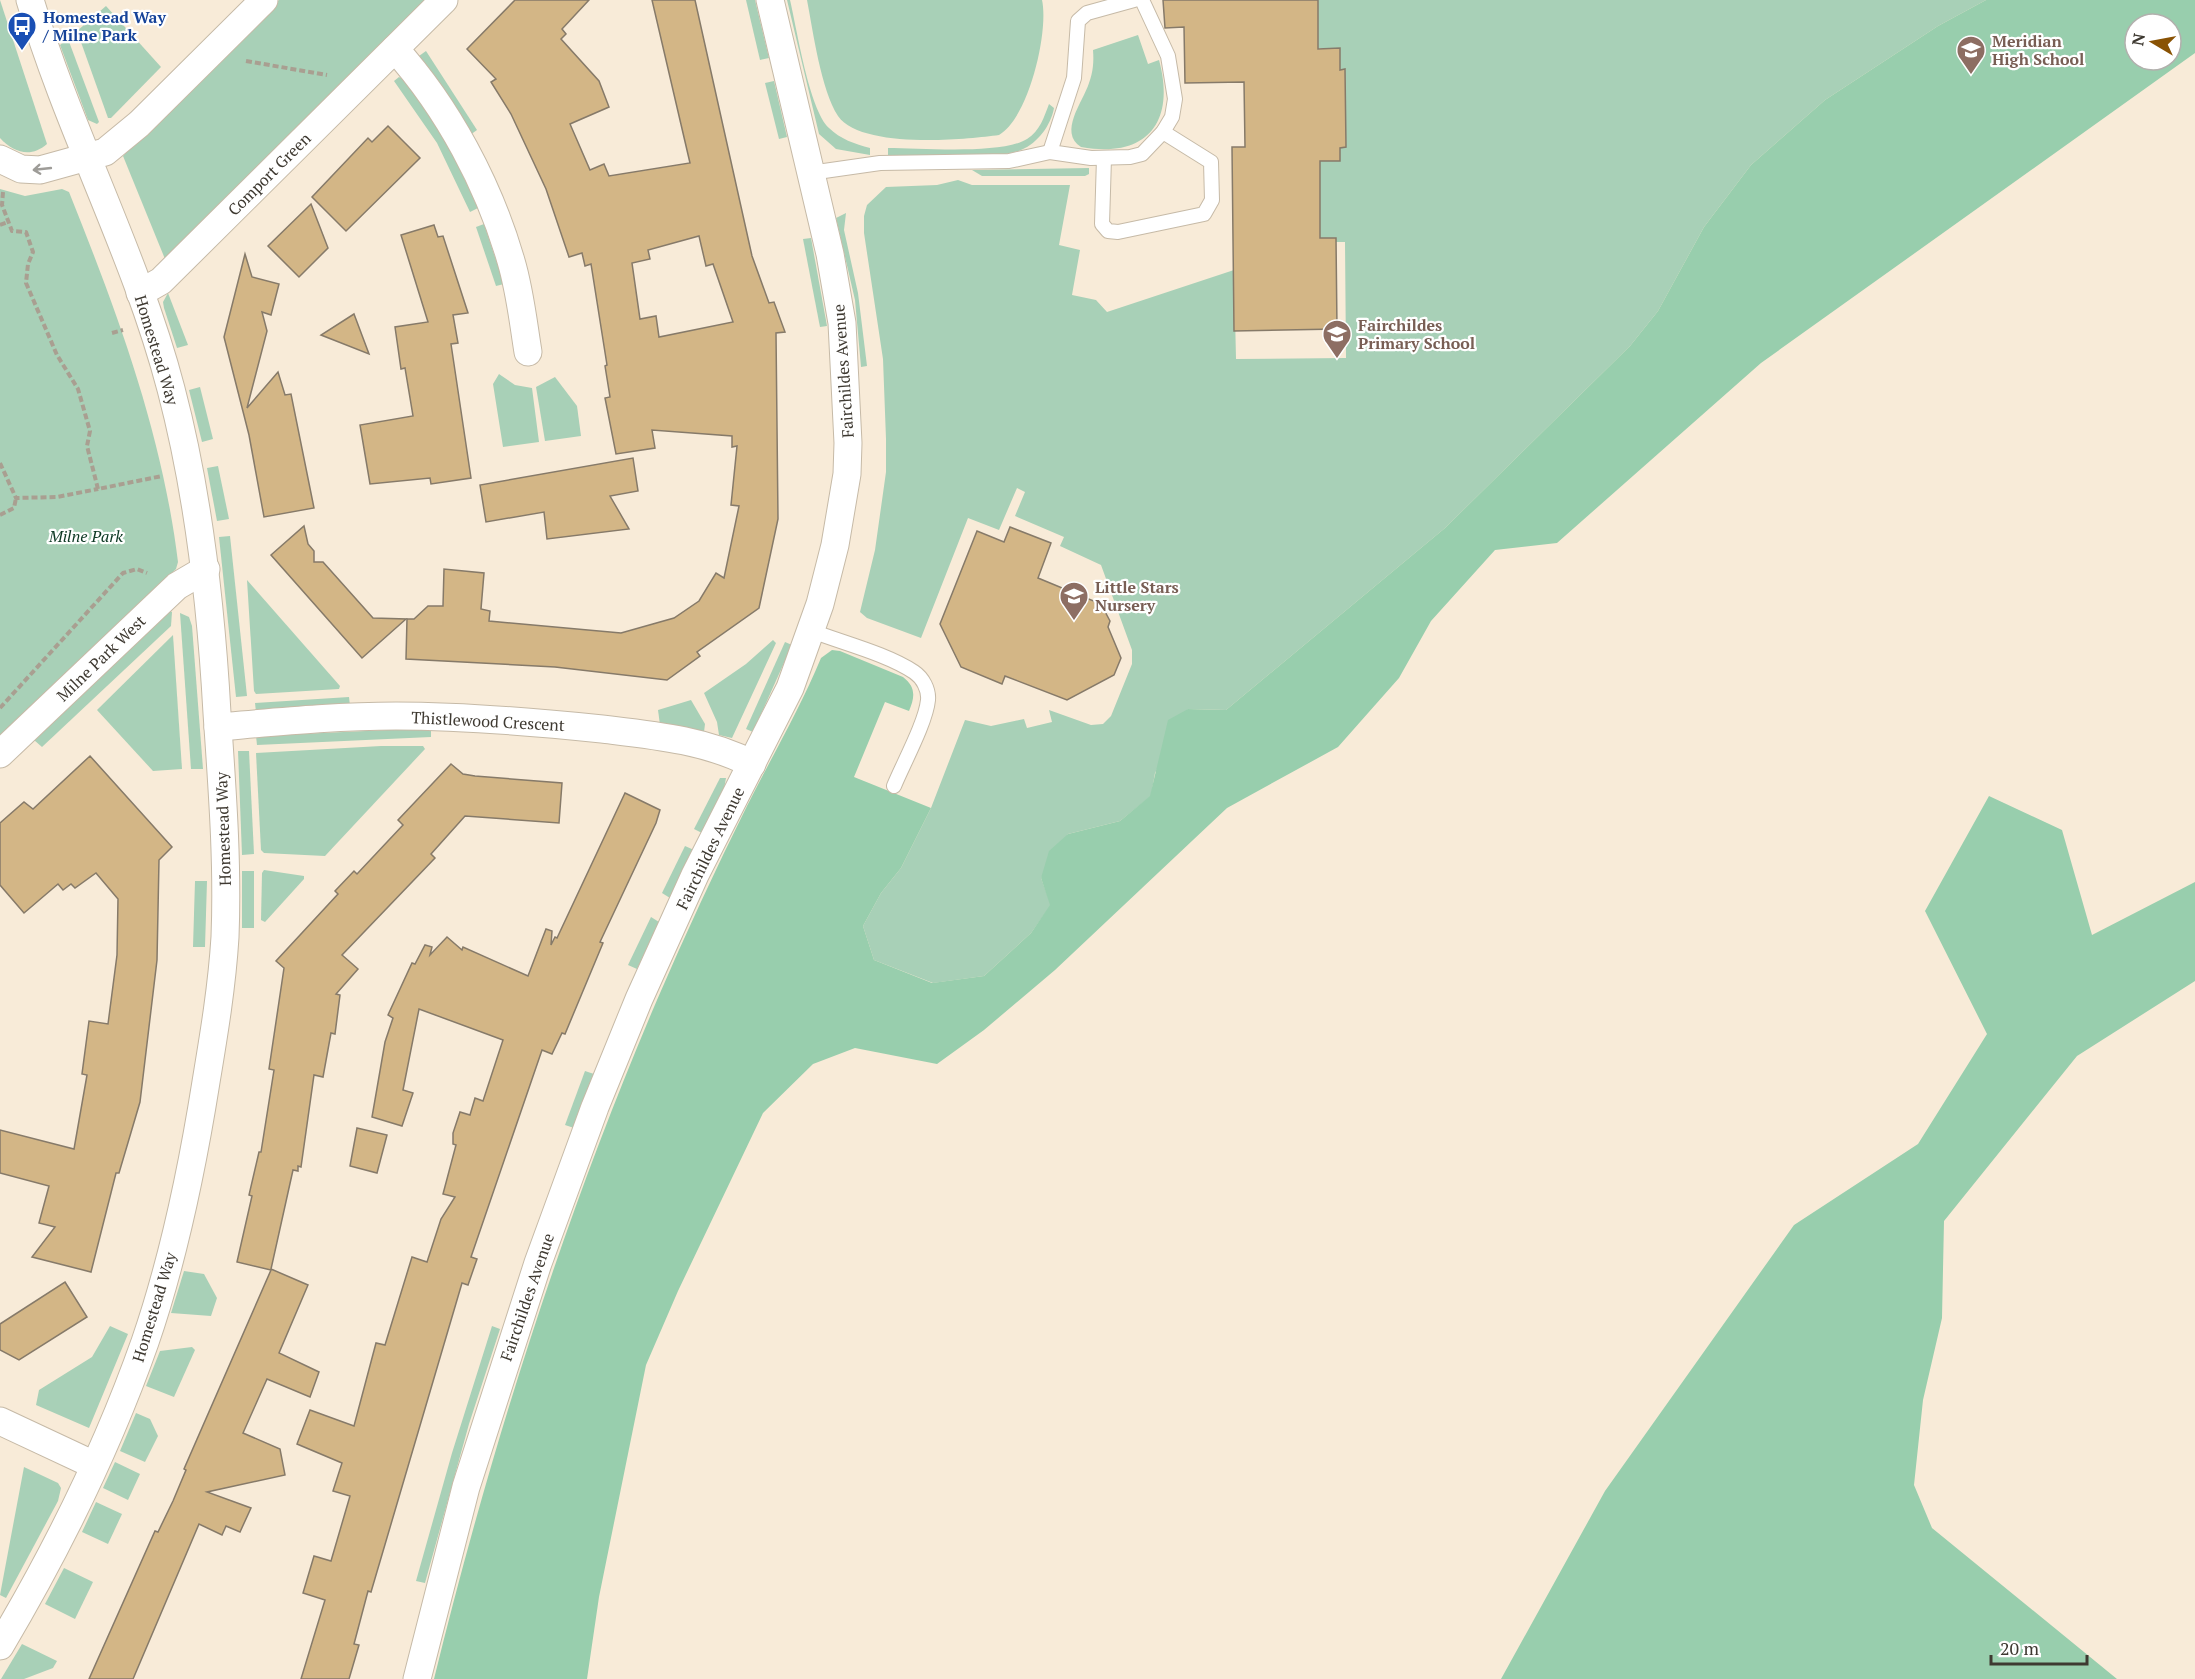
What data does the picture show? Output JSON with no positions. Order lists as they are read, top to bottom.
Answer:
{
  "streets": {
    "street": [
      "Comport Green",
      "Homestead Way",
      "Fairchildes Avenue",
      "Milne Park West",
      "Thistlewood Crescent"
    ]
  },
  "crossings": [
    ["Comport Green", "Homestead Way"],
    ["Homestead Way", "Milne Park West"],
    ["Homestead Way", "Thistlewood Crescent"],
    ["Fairchildes Avenue", "Thistlewood Crescent"]
  ],
  "parks": ["Milne Park"],
  "places": {
    "bus stop": ["Homestead Way / Milne Park"],
    "school or university": ["Meridian High School", "Fairchildes Primary School", "Little Stars Nursery"]
  },
  "scale_bar": "20 m",
  "north": "left"
}
